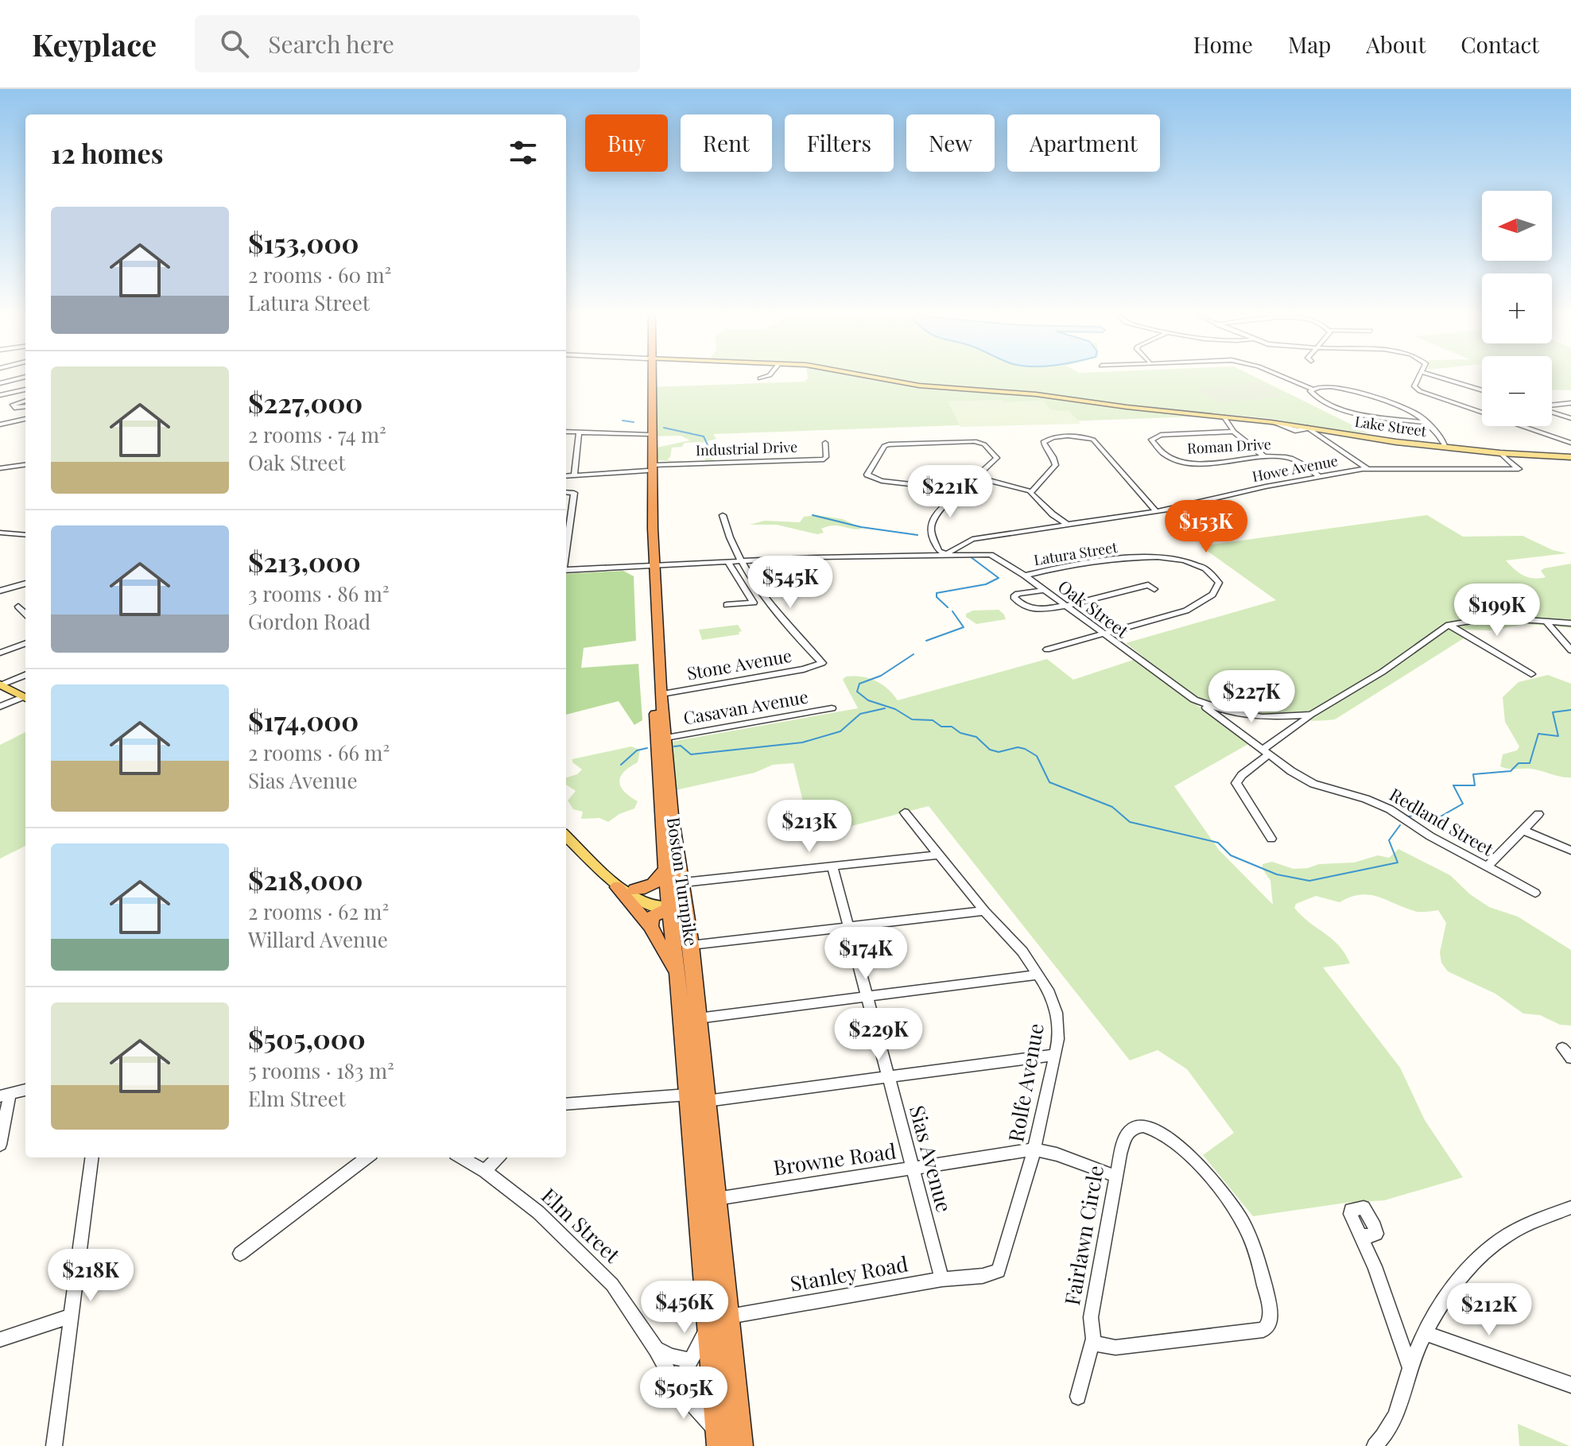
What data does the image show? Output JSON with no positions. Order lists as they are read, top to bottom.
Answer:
{
  "streets": {
    "highway": ["Boston Turnpike"],
    "main road": ["Lake Street"],
    "street": [
      "Roman Drive",
      "Industrial Drive",
      "Howe Avenue",
      "Latura Street",
      "Oak Street",
      "Stone Avenue",
      "Casavan Avenue",
      "Redland Street",
      "Rolfe Avenue",
      "Sias Avenue",
      "Browne Road",
      "Elm Street",
      "Fairlawn Circle",
      "Stanley Road"
    ]
  },
  "crossings": [
    ["Lake Street", "Howe Avenue"],
    ["Roman Drive", "Howe Avenue"],
    ["Industrial Drive", "Boston Turnpike"],
    ["Howe Avenue", "Oak Street"],
    ["Latura Street", "Oak Street"],
    ["Oak Street", "Stone Avenue"],
    ["Oak Street", "Redland Street"],
    ["Oak Street", "Boston Turnpike"],
    ["Stone Avenue", "Boston Turnpike"],
    ["Casavan Avenue", "Boston Turnpike"],
    ["Boston Turnpike", "Browne Road"],
    ["Boston Turnpike", "Elm Street"],
    ["Boston Turnpike", "Stanley Road"],
    ["Rolfe Avenue", "Browne Road"],
    ["Rolfe Avenue", "Stanley Road"],
    ["Sias Avenue", "Browne Road"],
    ["Sias Avenue", "Stanley Road"]
  ],
  "north": "left",
  "page": {
    "header": "Keyplace",
    "search": "Search here",
    "nav": [
      "Home",
      "Map",
      "About",
      "Contact"
    ],
    "chip": [
      "Buy",
      "Rent",
      "Filters",
      "New",
      "Apartment"
    ],
    "heading": "12 homes",
    "map_buttons": ["+", "−"],
    "list": [
      {
        "name": "$153,000",
        "note": "2 rooms · 60 m² · Latura Street"
      },
      {
        "name": "$227,000",
        "note": "2 rooms · 74 m² · Oak Street"
      },
      {
        "name": "$213,000",
        "note": "3 rooms · 86 m² · Gordon Road"
      },
      {
        "name": "$174,000",
        "note": "2 rooms · 66 m² · Sias Avenue"
      },
      {
        "name": "$218,000",
        "note": "2 rooms · 62 m² · Willard Avenue"
      },
      {
        "name": "$505,000",
        "note": "5 rooms · 183 m² · Elm Street"
      }
    ],
    "price": [
      "$221K",
      "$153K",
      "$545K",
      "$199K",
      "$227K",
      "$213K",
      "$174K",
      "$229K",
      "$218K",
      "$456K",
      "$212K",
      "$505K"
    ]
  }
}
